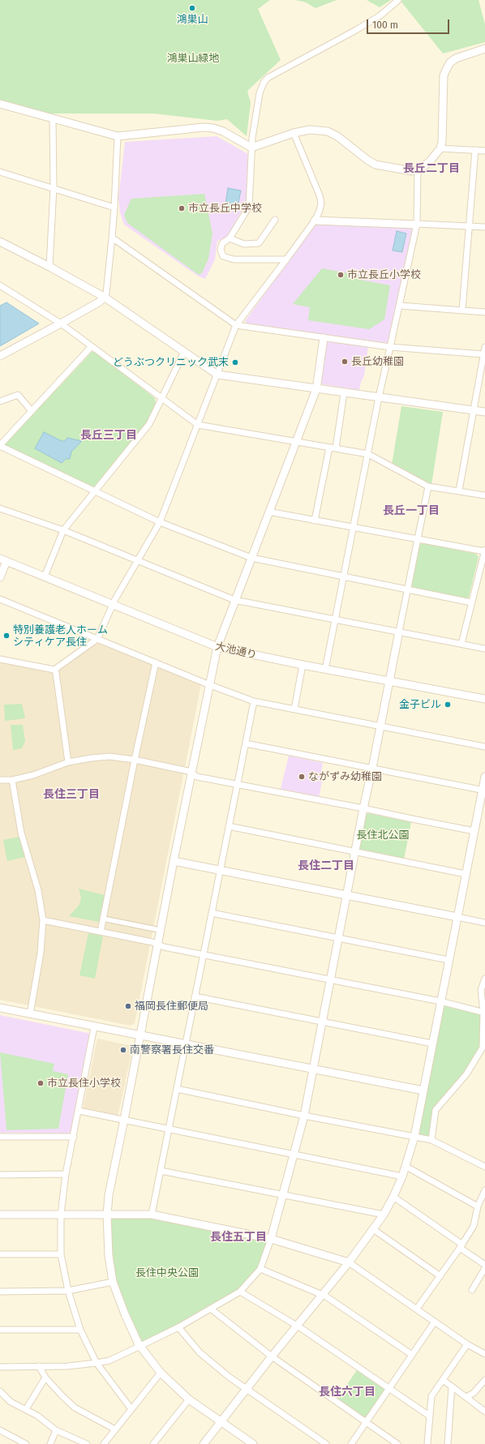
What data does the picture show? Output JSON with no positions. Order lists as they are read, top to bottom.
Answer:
{
  "streets": {
    "street": ["大池通り"]
  },
  "districts": [
    "長丘二丁目",
    "長丘三丁目",
    "長丘一丁目",
    "長住三丁目",
    "長住二丁目",
    "長住五丁目",
    "長住六丁目"
  ],
  "parks": ["鴻巣山緑地", "長住北公園", "長住中央公園"],
  "places": [
    "鴻巣山",
    "市立長丘中学校",
    "市立長丘小学校",
    "長丘幼稚園",
    "どうぶつクリニック武末",
    "特別養護老人ホーム シティケア長住",
    "金子ビル",
    "ながずみ幼稚園",
    "福岡長住郵便局",
    "南警察署長住交番",
    "市立長住小学校"
  ],
  "scale_bar": "100 m"
}
